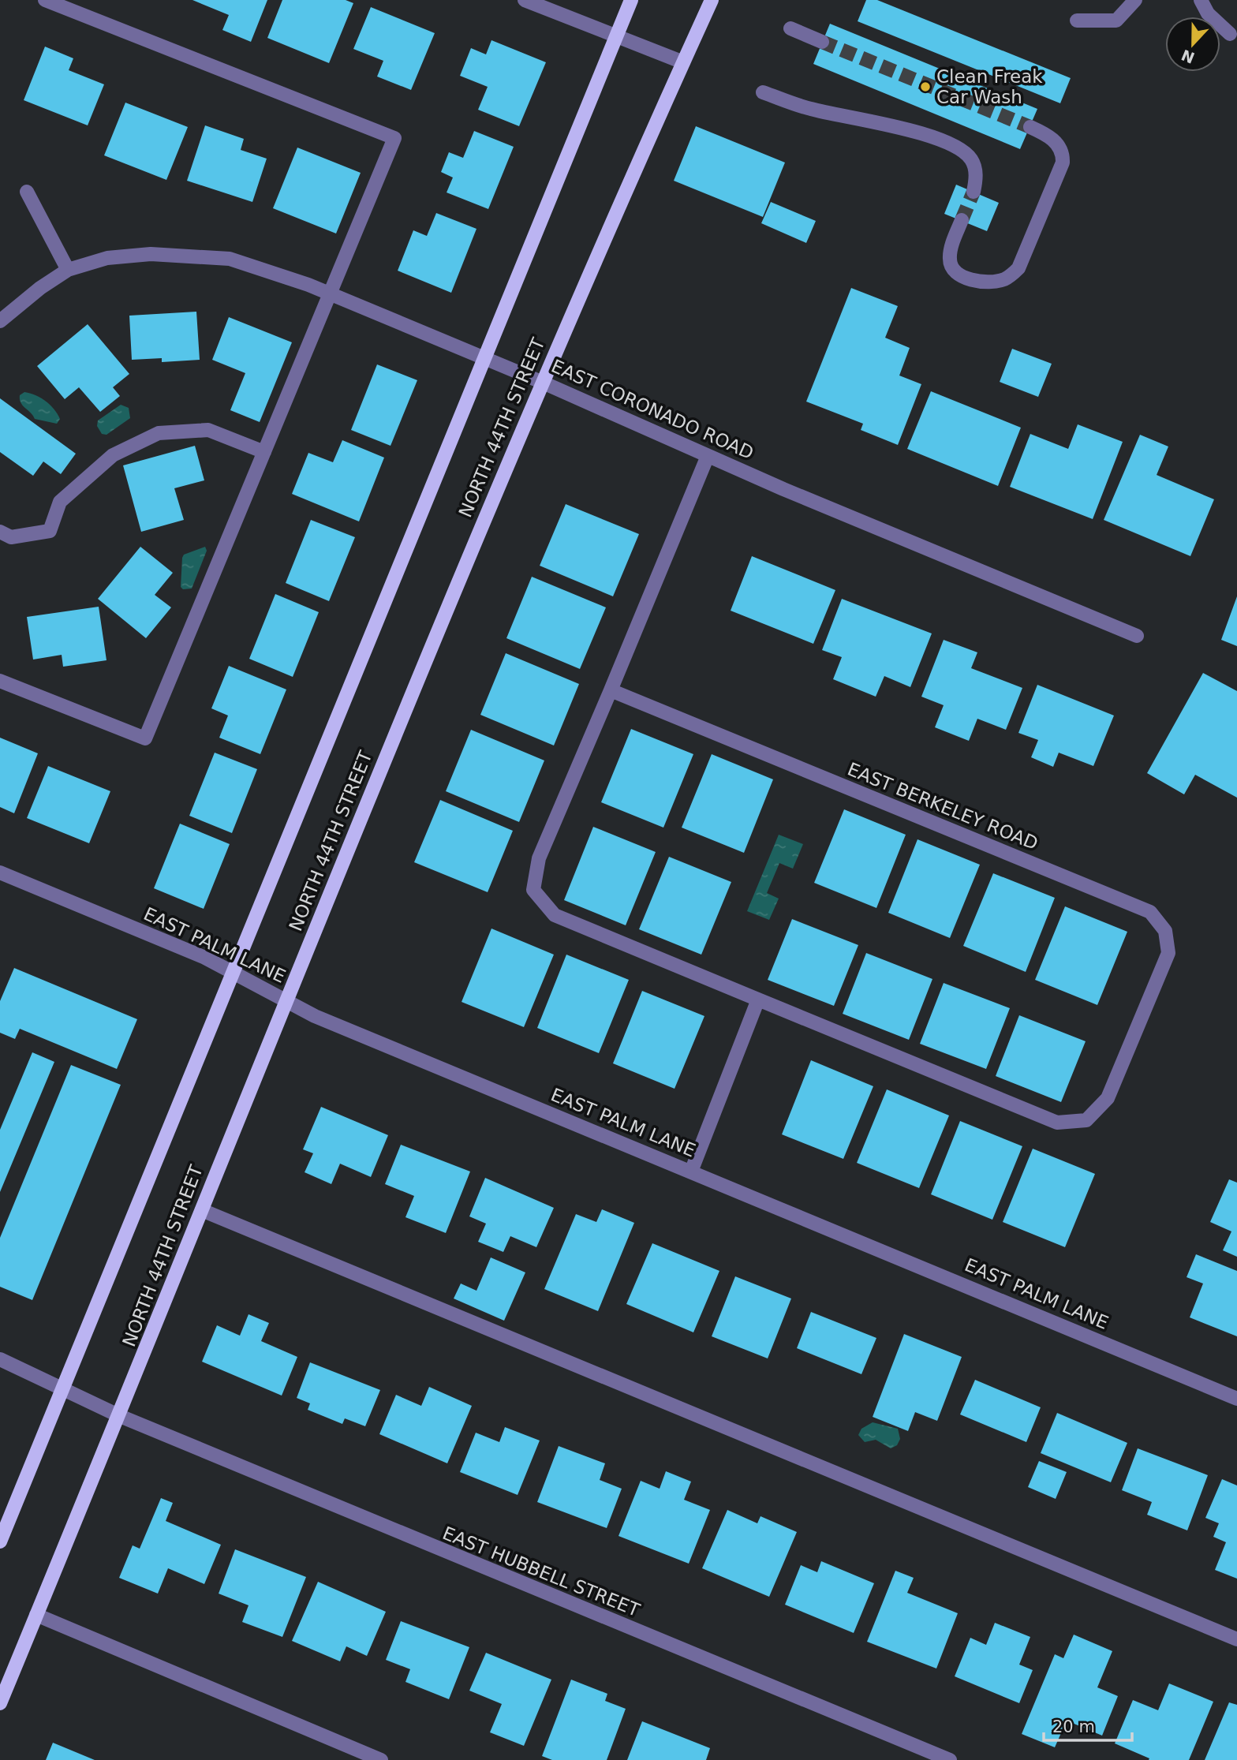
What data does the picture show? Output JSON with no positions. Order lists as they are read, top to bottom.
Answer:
{
  "streets": {
    "main road": ["NORTH 44TH STREET"],
    "street": [
      "EAST CORONADO ROAD",
      "EAST BERKELEY ROAD",
      "EAST PALM LANE",
      "EAST HUBBELL STREET"
    ]
  },
  "crossings": [
    ["EAST CORONADO ROAD", "NORTH 44TH STREET"],
    ["NORTH 44TH STREET", "EAST PALM LANE"],
    ["NORTH 44TH STREET", "EAST HUBBELL STREET"]
  ],
  "places": ["Clean Freak Car Wash"],
  "scale_bar": "20 m",
  "north": "bottom"
}
